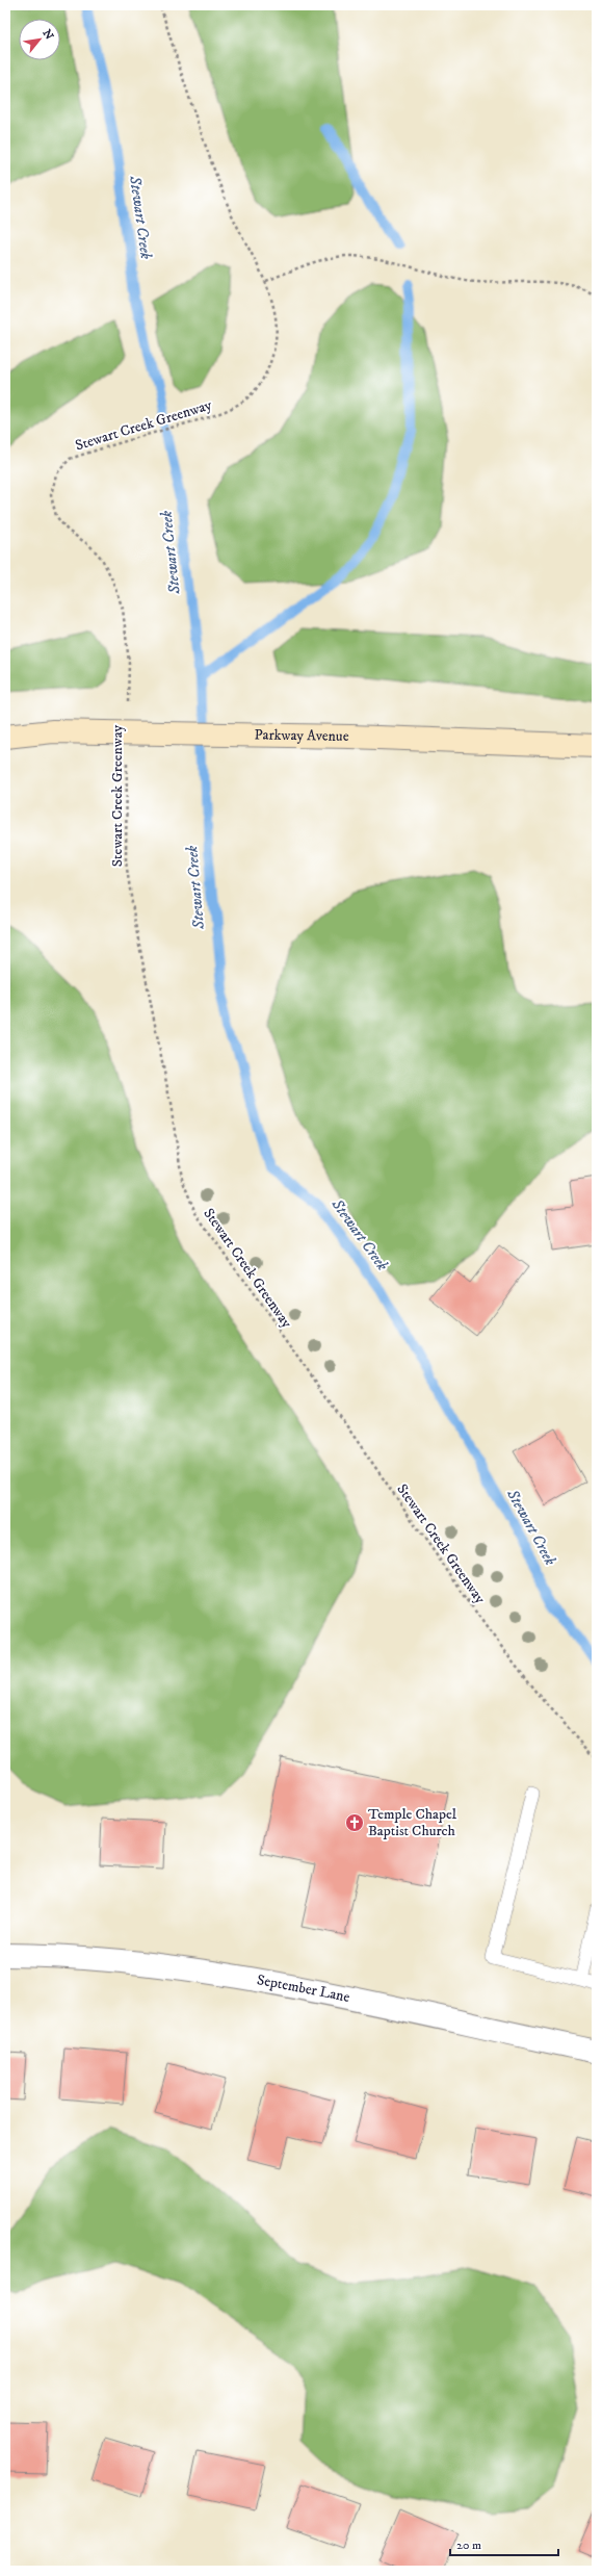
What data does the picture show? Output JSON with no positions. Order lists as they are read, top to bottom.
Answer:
{
  "streets": {
    "street": ["Parkway Avenue", "September Lane"],
    "path": ["Stewart Creek Greenway"]
  },
  "water": ["Stewart Creek"],
  "places": {
    "church": ["Temple Chapel Baptist Church"]
  },
  "scale_bar": "20 m",
  "north": "top right"
}
